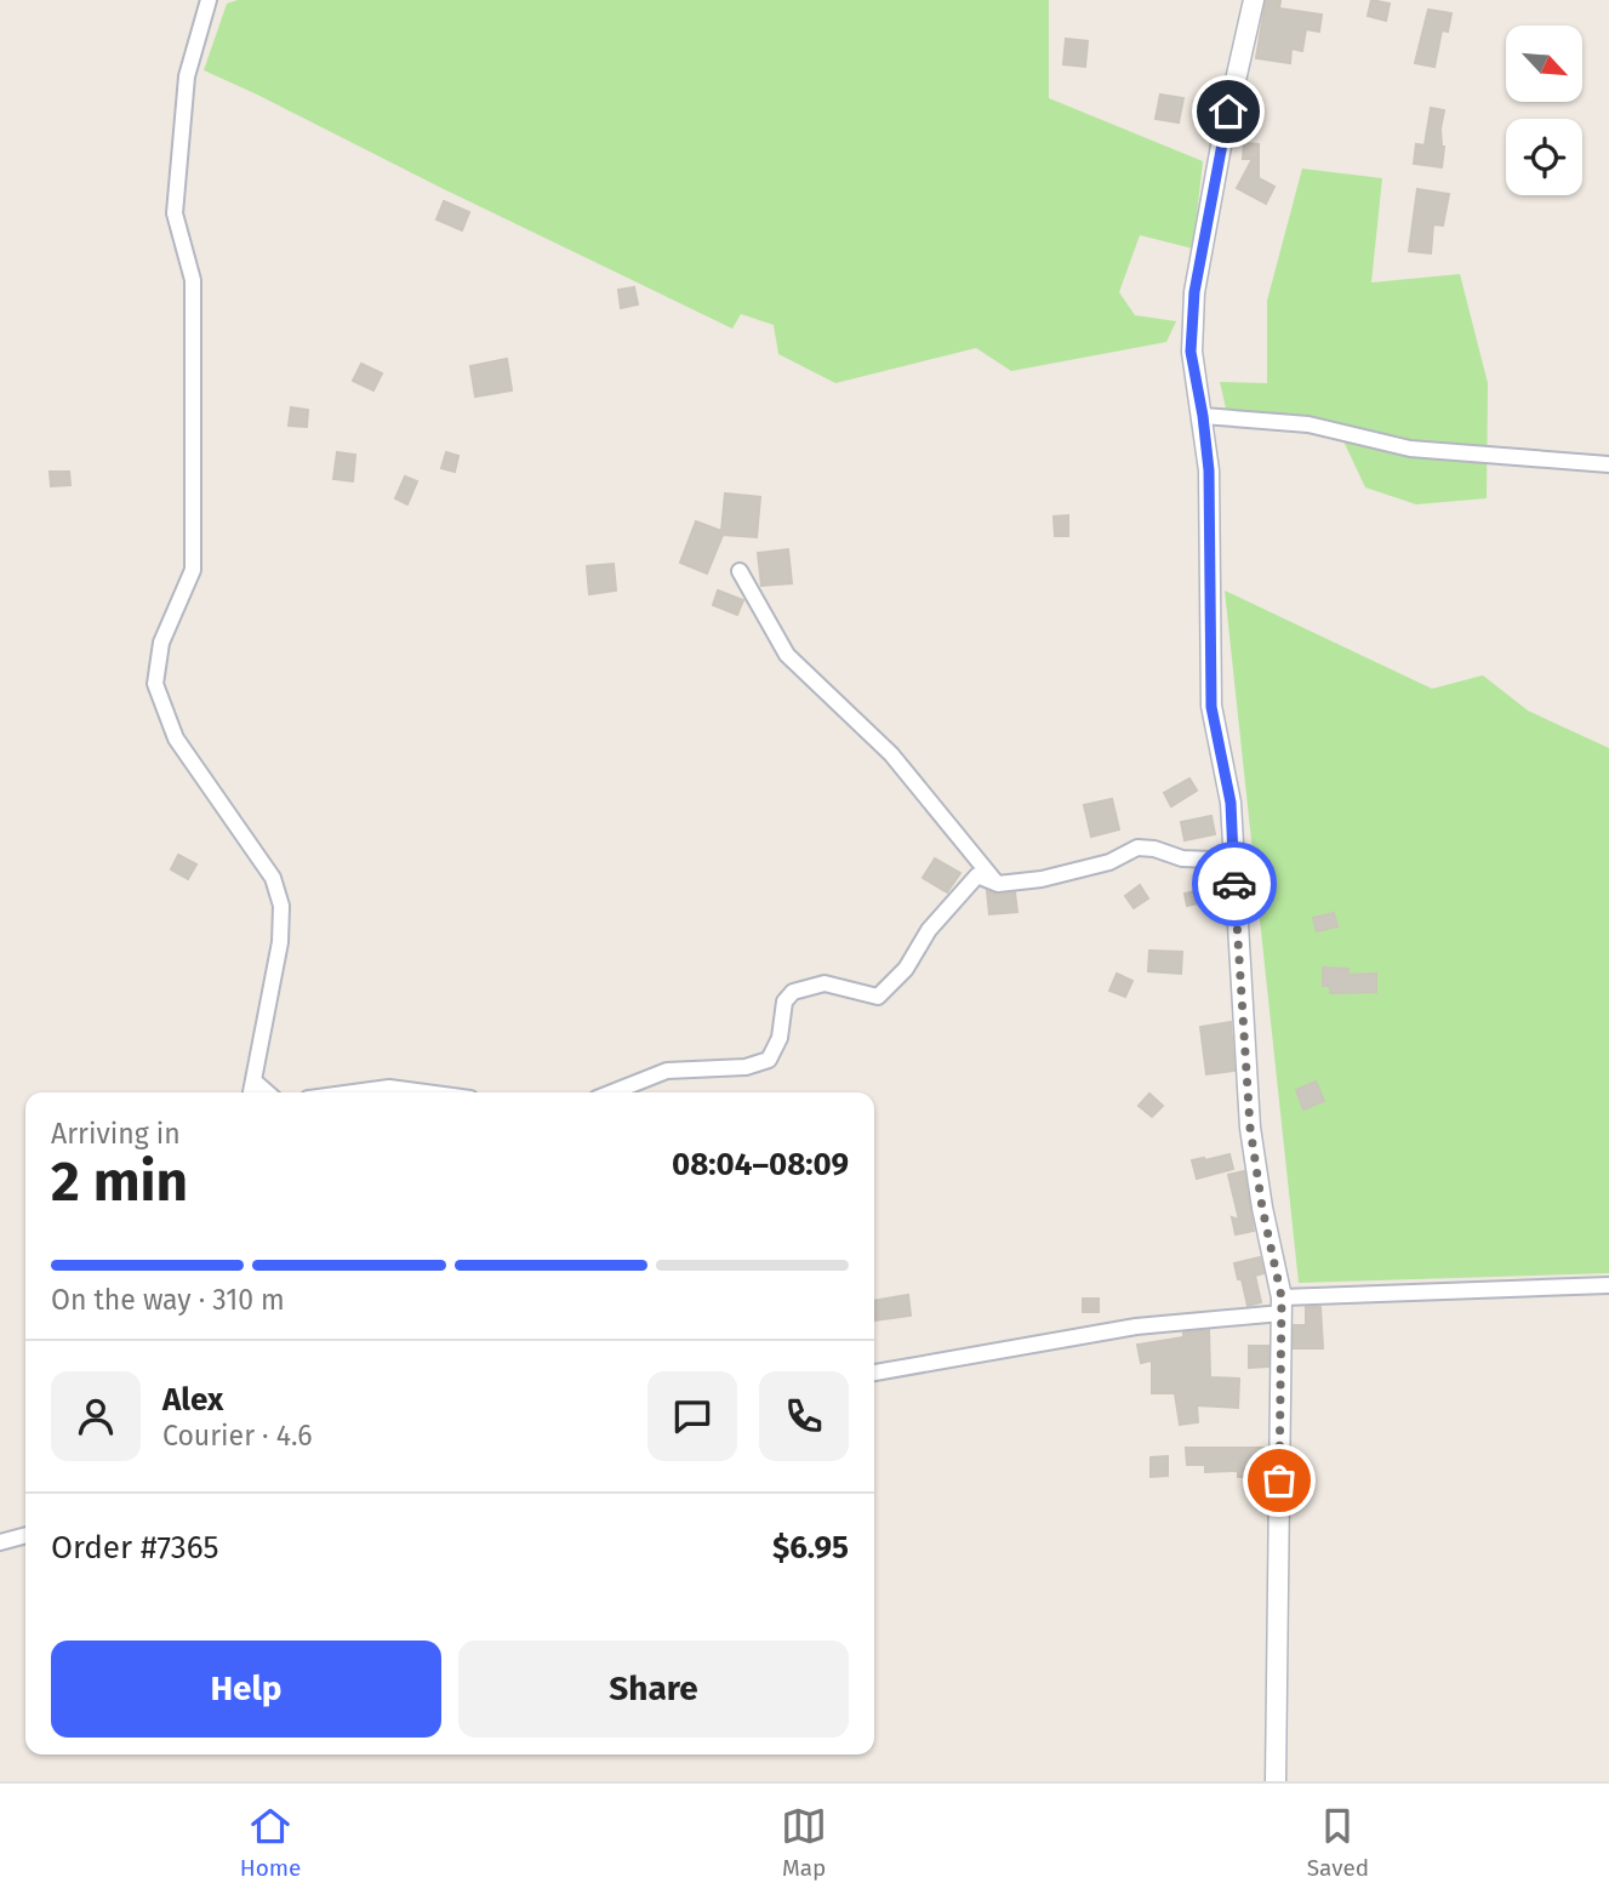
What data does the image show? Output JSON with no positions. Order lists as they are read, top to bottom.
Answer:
{
  "north": "bottom right",
  "page": {
    "heading": ["2 min", "Arriving in", "08:04–08:09"],
    "panel": [
      "Alex",
      "Courier · 4.6",
      "Order #7365",
      "$6.95"
    ],
    "bar": "On the way · 310 m",
    "buttons": ["Help", "Share"],
    "tabs": ["Home", "Map", "Saved"]
  }
}
